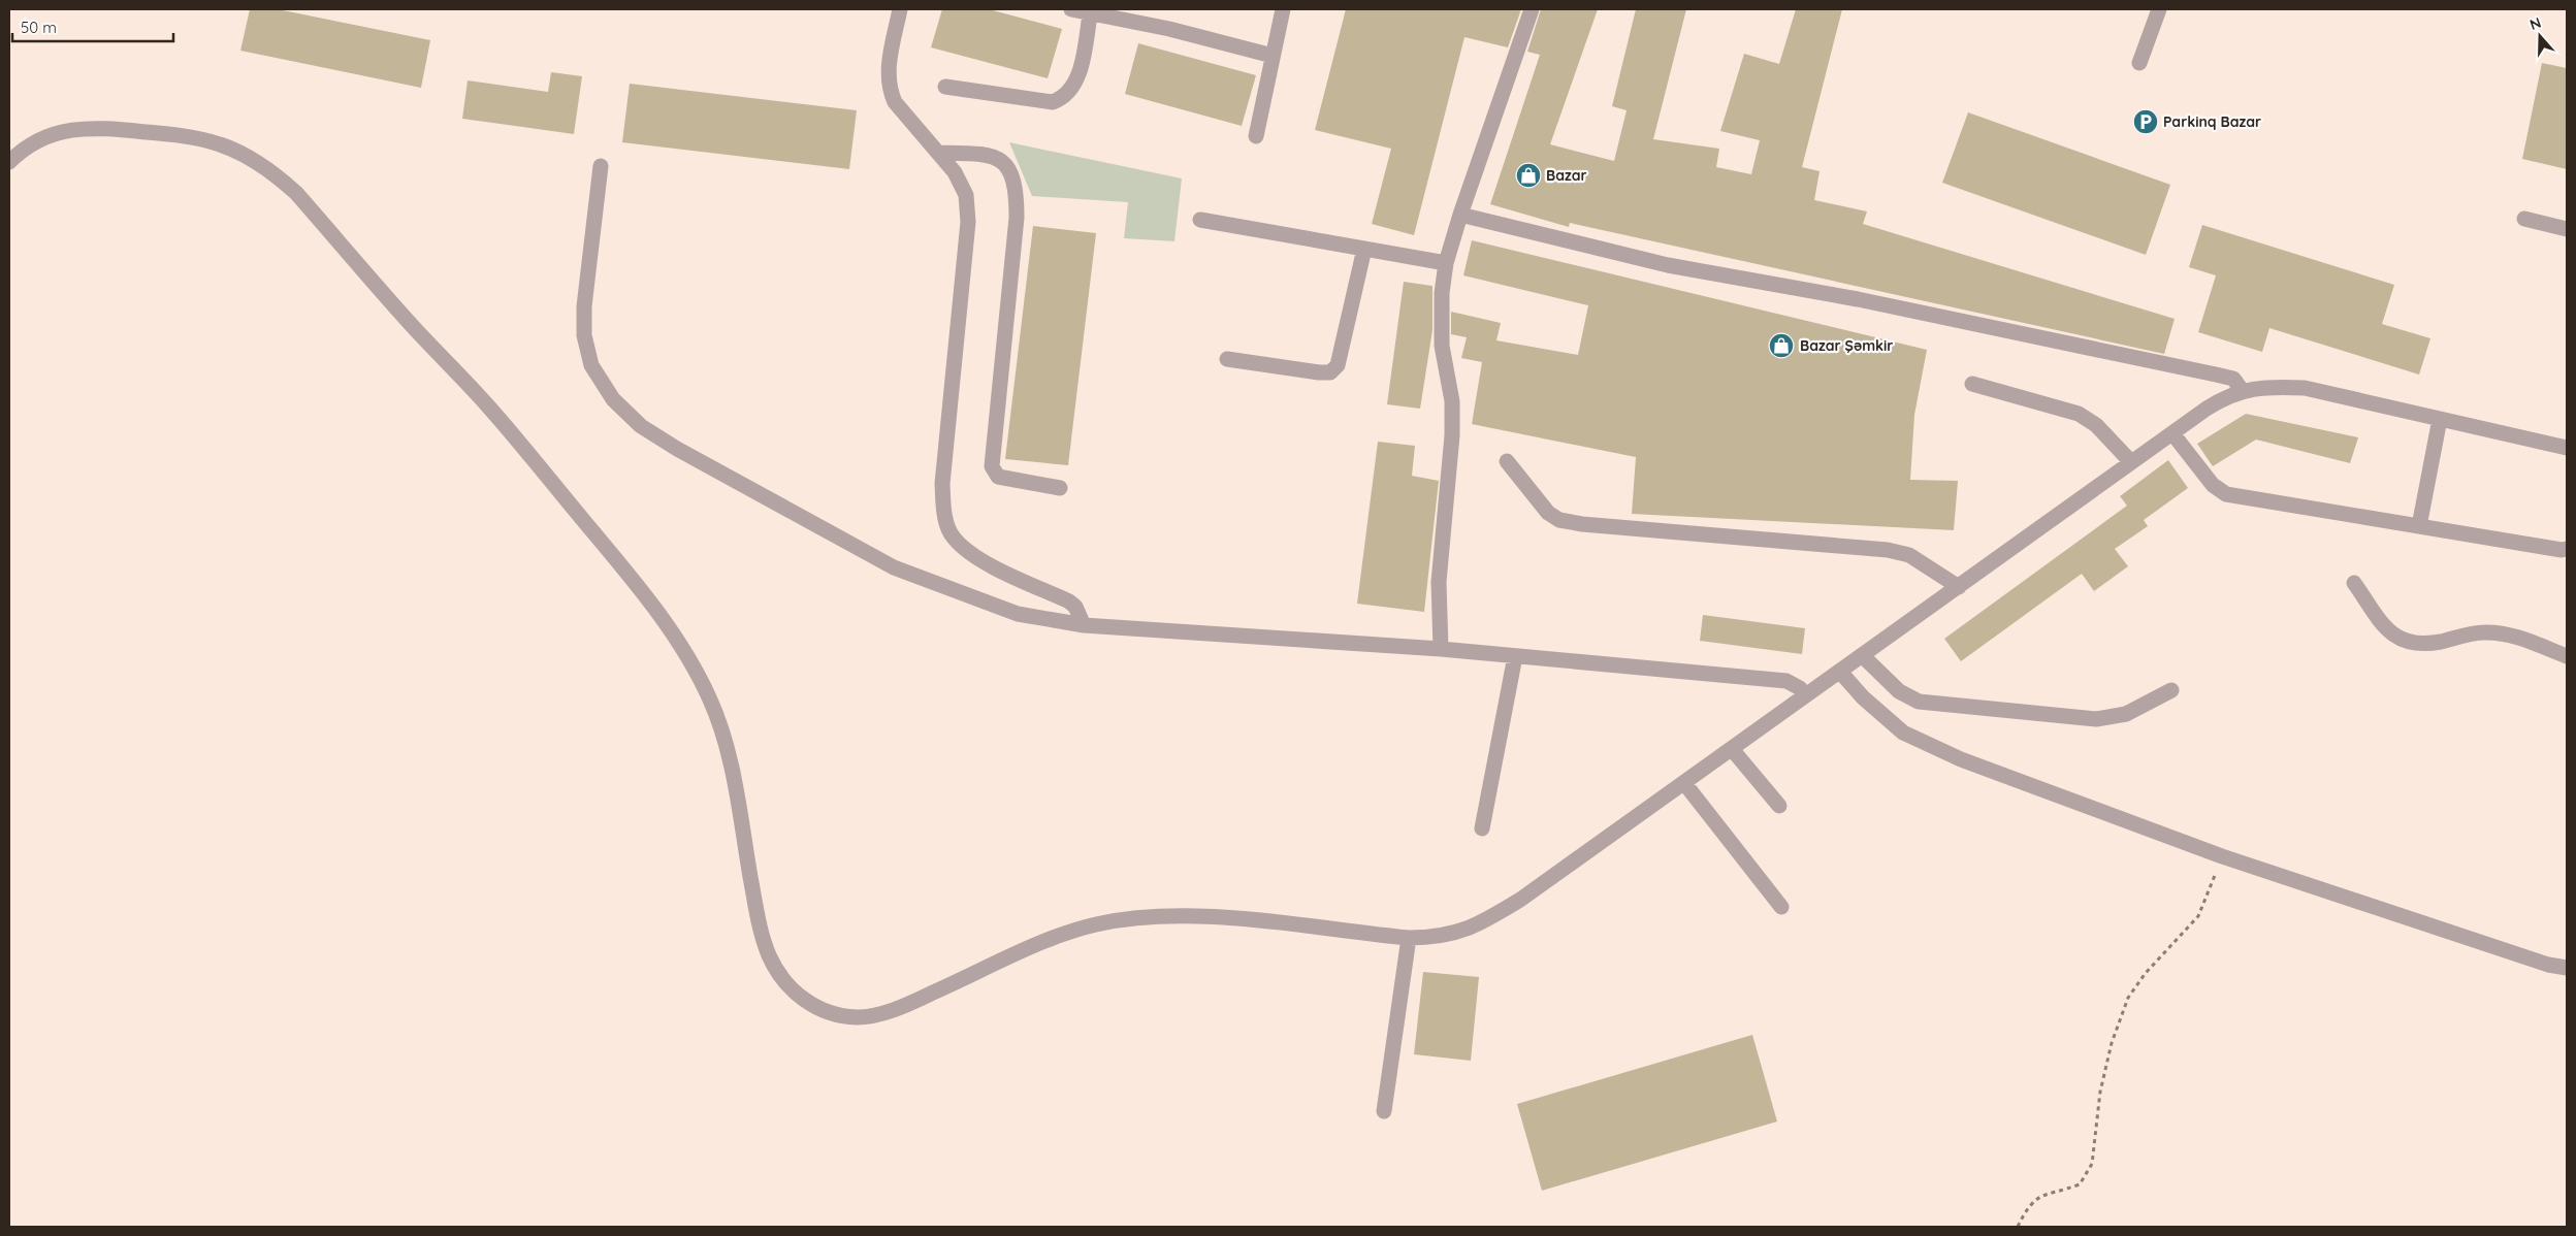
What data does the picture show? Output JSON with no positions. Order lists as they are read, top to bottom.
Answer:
{
  "places": {
    "parking": ["Parkinq Bazar"],
    "shop": ["Bazar", "Bazar Şəmkir"]
  },
  "scale_bar": "50 m",
  "north": "top"
}
